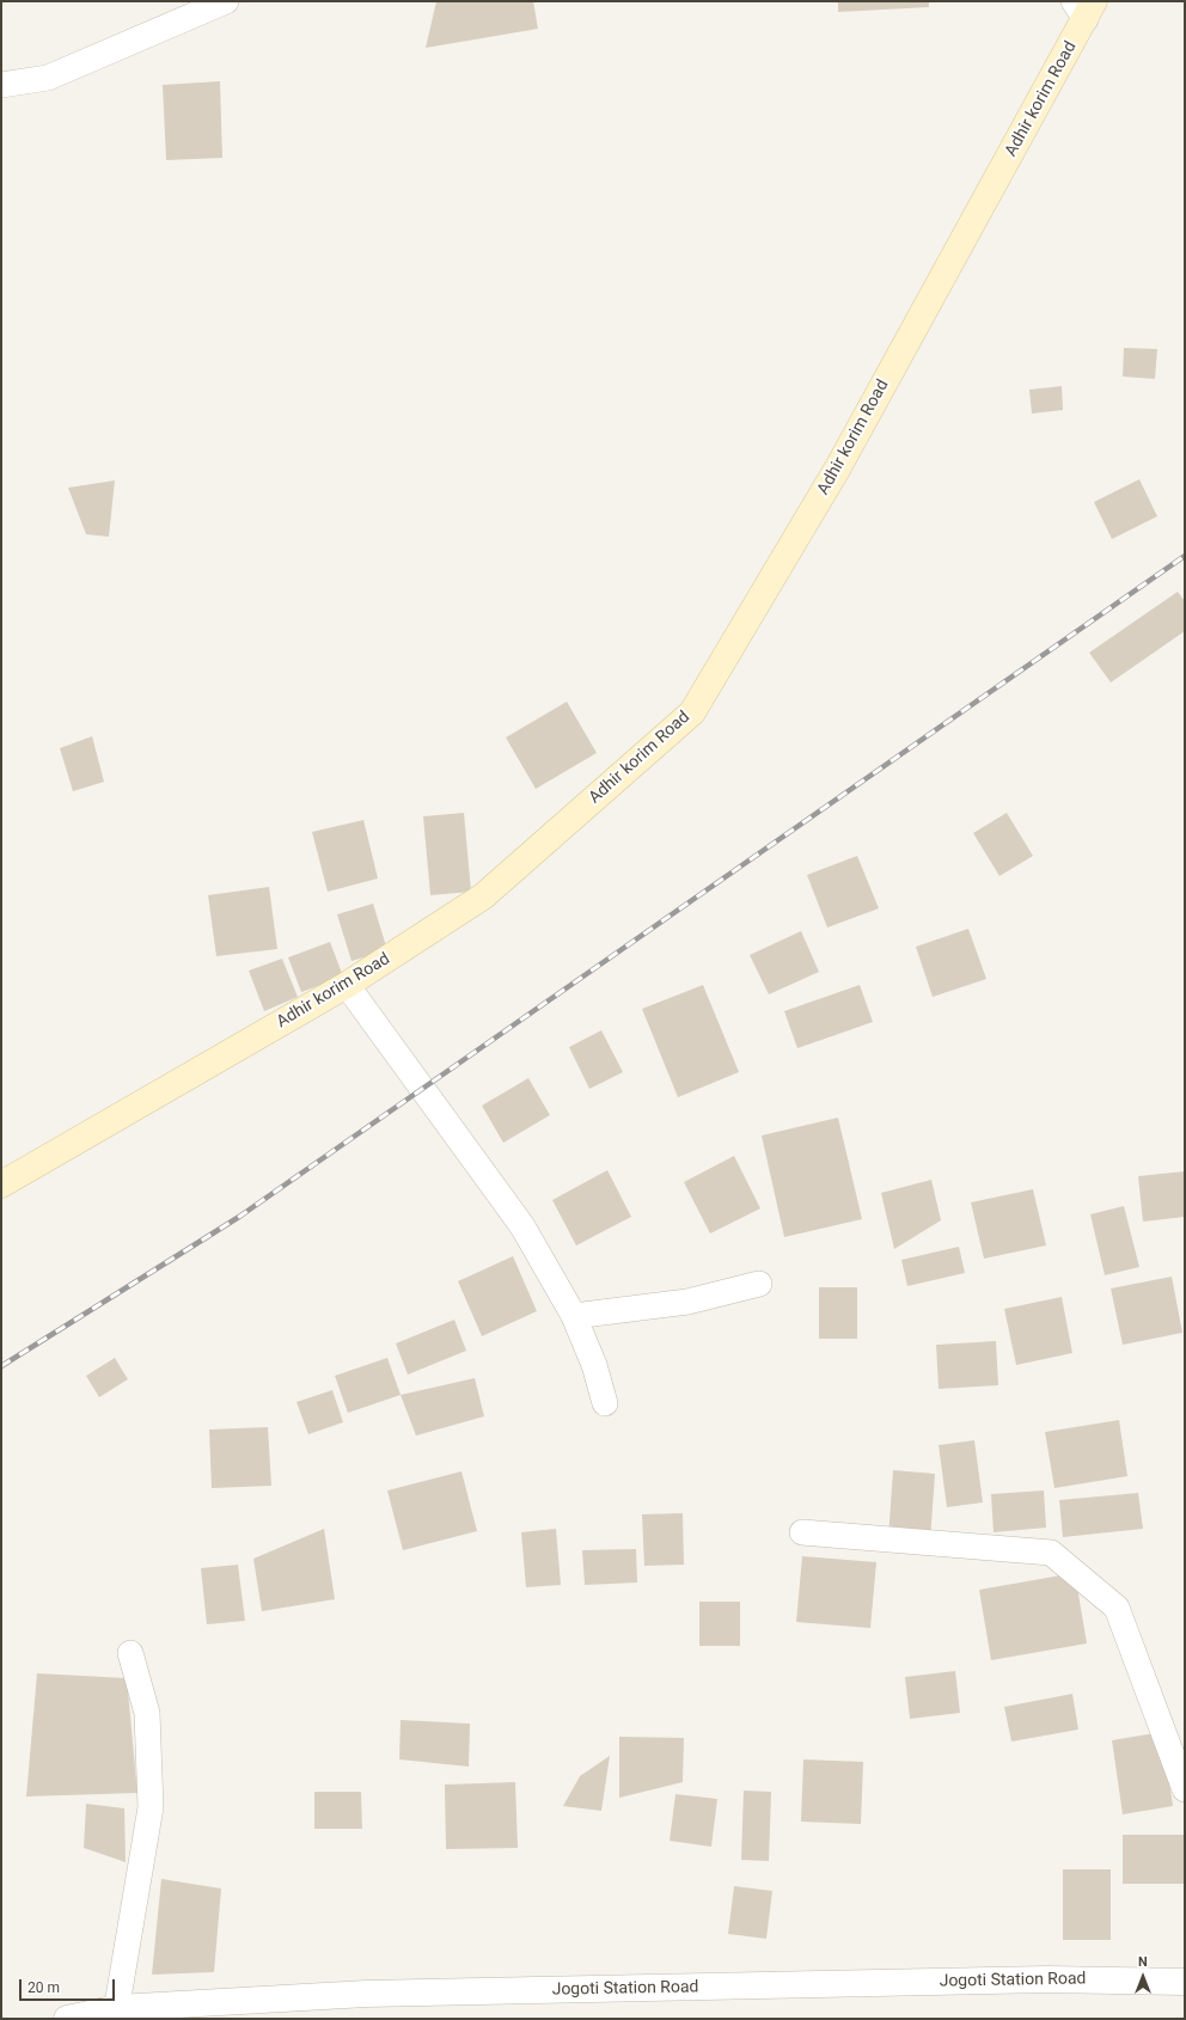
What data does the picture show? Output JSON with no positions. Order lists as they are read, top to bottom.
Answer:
{
  "streets": {
    "main road": ["Adhir korim Road"],
    "street": ["Jogoti Station Road"]
  },
  "scale_bar": "20 m",
  "north": "top"
}
